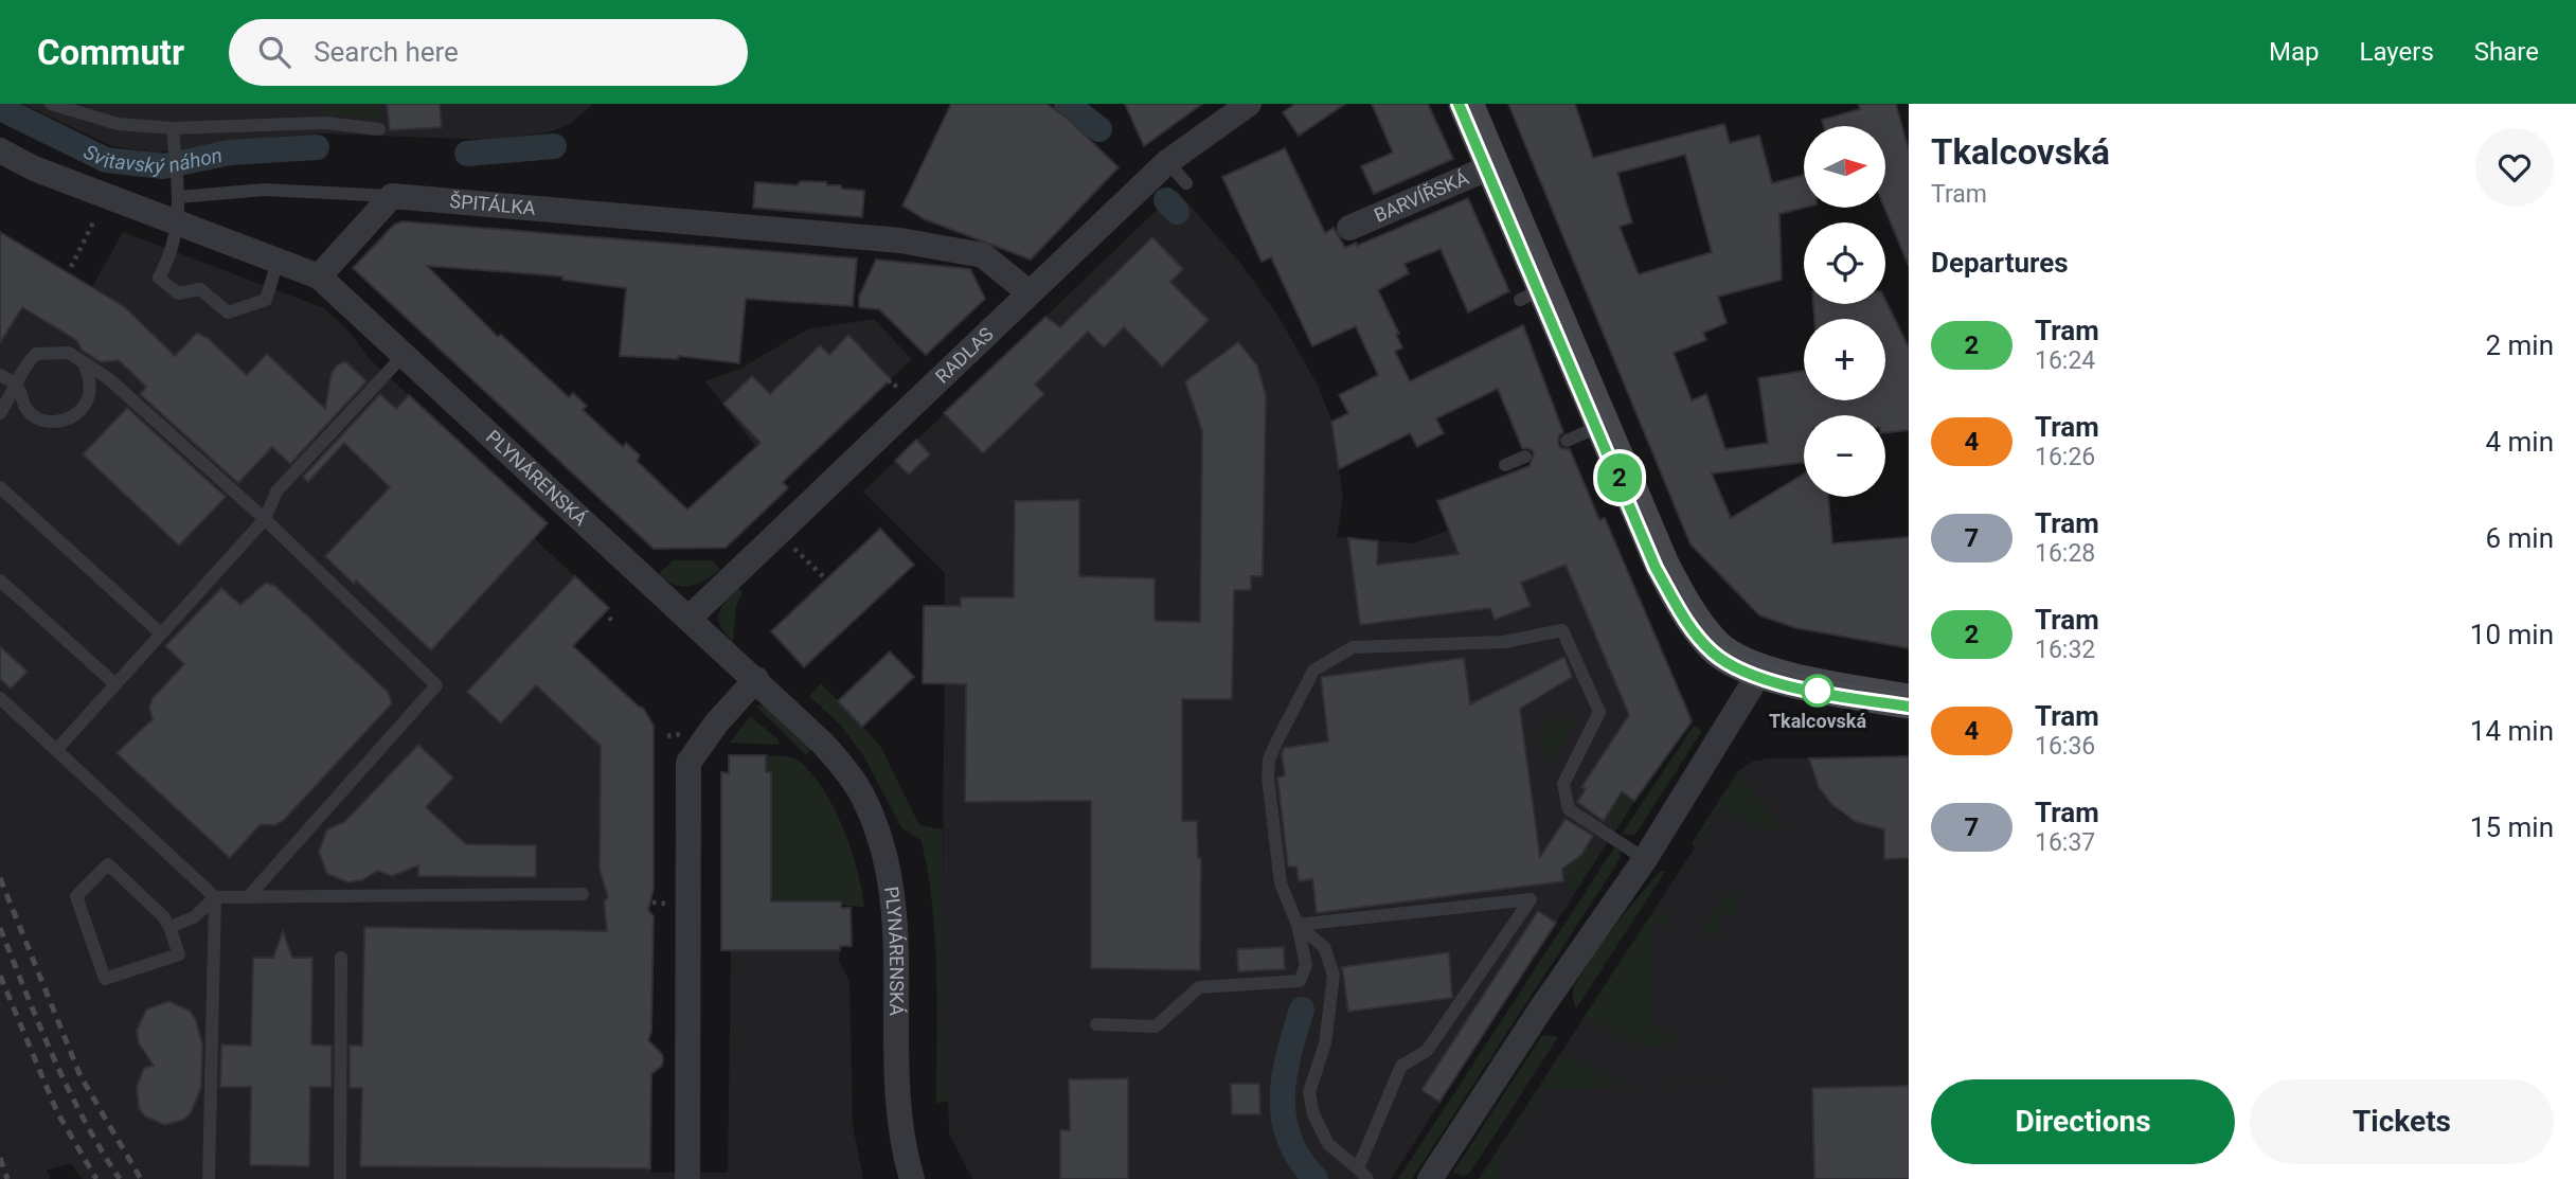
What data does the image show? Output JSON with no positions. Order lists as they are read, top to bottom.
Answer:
{
  "streets": {
    "street": [
      "BARVÍŘSKÁ",
      "ŠPITÁLKA",
      "RADLAS",
      "PLYNÁRENSKÁ"
    ]
  },
  "crossings": [
    ["ŠPITÁLKA", "RADLAS"],
    ["RADLAS", "PLYNÁRENSKÁ"]
  ],
  "water": ["Svitavský náhon"],
  "places": ["Tkalcovská"],
  "lines": ["tram line 2"],
  "north": "right",
  "page": {
    "header": "Commutr",
    "search": "Search here",
    "nav": ["Map", "Layers", "Share"],
    "on_map": "2",
    "heading": [
      ["Tkalcovská", "Tram"],
      "Departures"
    ],
    "map_buttons": ["+", "−"],
    "list": [
      {
        "mark": "2",
        "name": "Tram",
        "note": "16:24",
        "value": "2 min"
      },
      {
        "mark": "4",
        "name": "Tram",
        "note": "16:26",
        "value": "4 min"
      },
      {
        "mark": "7",
        "name": "Tram",
        "note": "16:28",
        "value": "6 min"
      },
      {
        "mark": "2",
        "name": "Tram",
        "note": "16:32",
        "value": "10 min"
      },
      {
        "mark": "4",
        "name": "Tram",
        "note": "16:36",
        "value": "14 min"
      },
      {
        "mark": "7",
        "name": "Tram",
        "note": "16:37",
        "value": "15 min"
      }
    ],
    "buttons": ["Directions", "Tickets"]
  }
}
